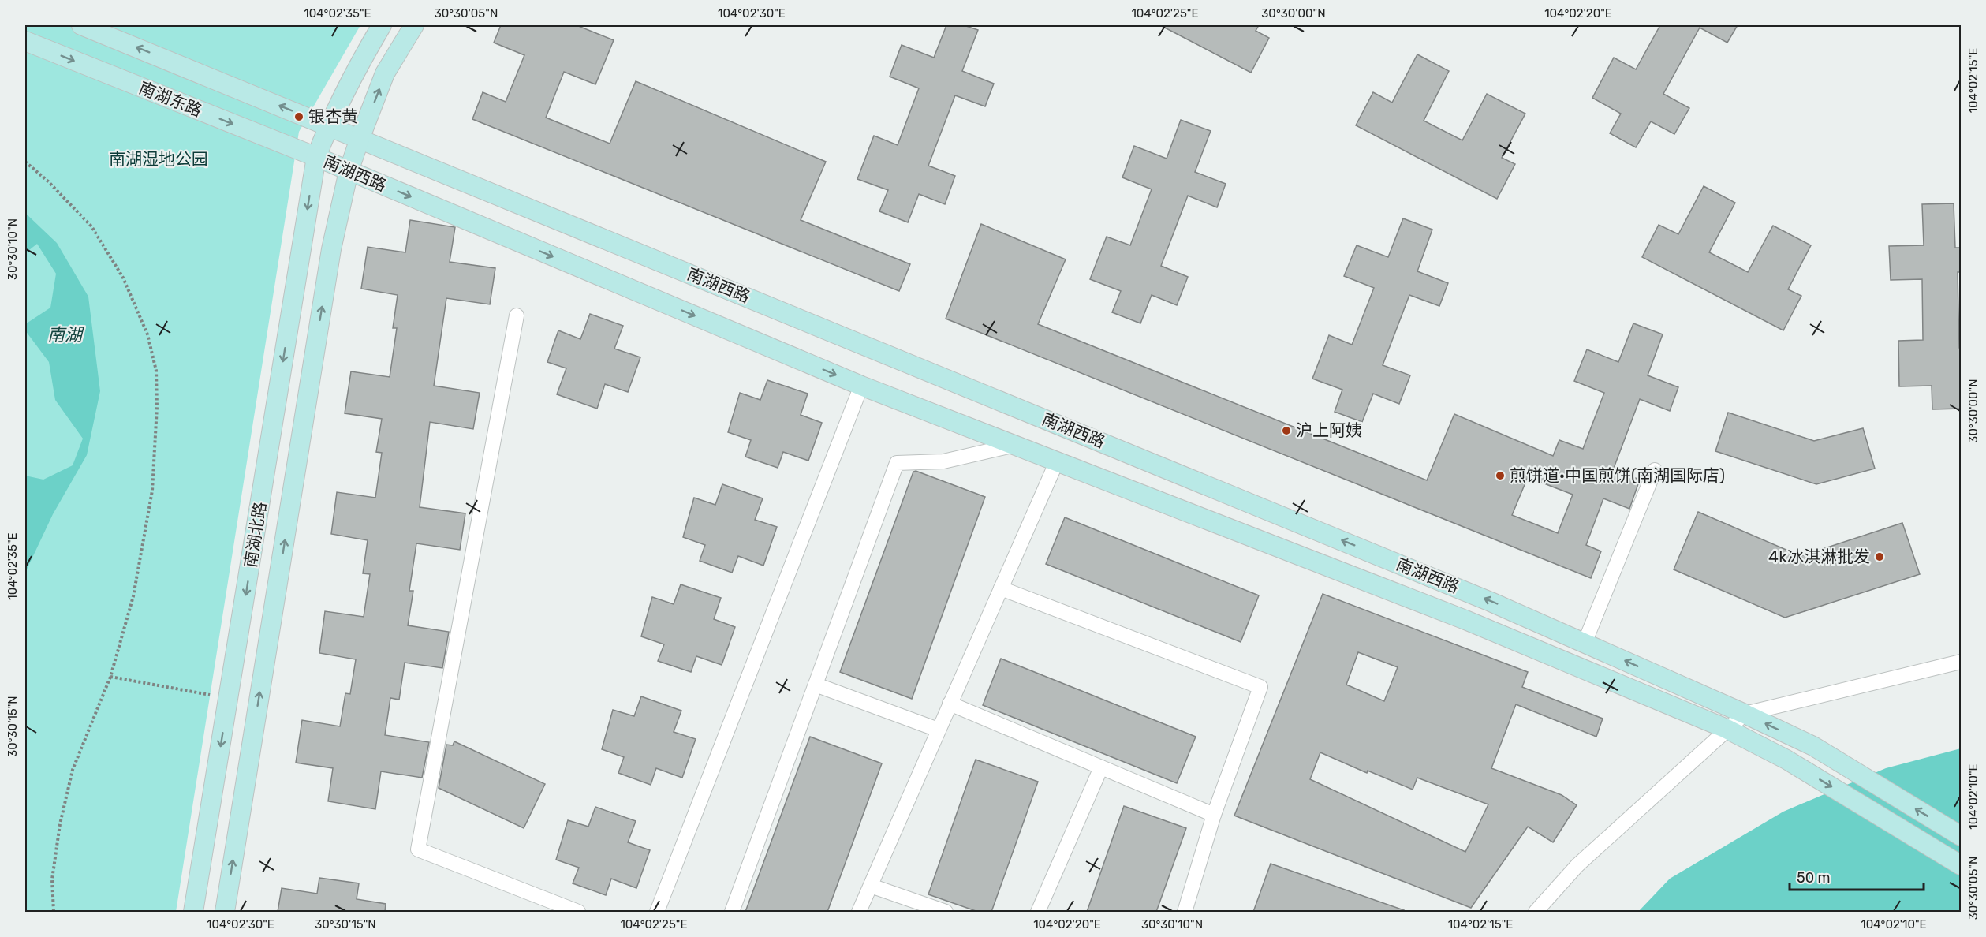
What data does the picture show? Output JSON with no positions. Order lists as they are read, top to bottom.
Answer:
{
  "streets": {
    "main road": ["南湖东路", "南湖西路", "南湖北路"]
  },
  "crossings": [
    ["南湖东路", "南湖西路"],
    ["南湖东路", "南湖北路"],
    ["南湖西路", "南湖北路"]
  ],
  "water": ["南湖"],
  "parks": ["南湖湿地公园"],
  "places": [
    "银杏黄",
    "沪上阿姨",
    "煎饼道·中国煎饼(南湖国际店)",
    "4k冰淇淋批发"
  ],
  "scale_bar": "50 m",
  "coordinates": [
    "104°02'35\"E",
    "30°30'05\"N",
    "104°02'30\"E",
    "104°02'25\"E",
    "30°30'00\"N",
    "104°02'20\"E",
    "104°02'15\"E",
    "30°30'10\"N",
    "30°30'15\"N",
    "104°02'10\"E"
  ]
}
